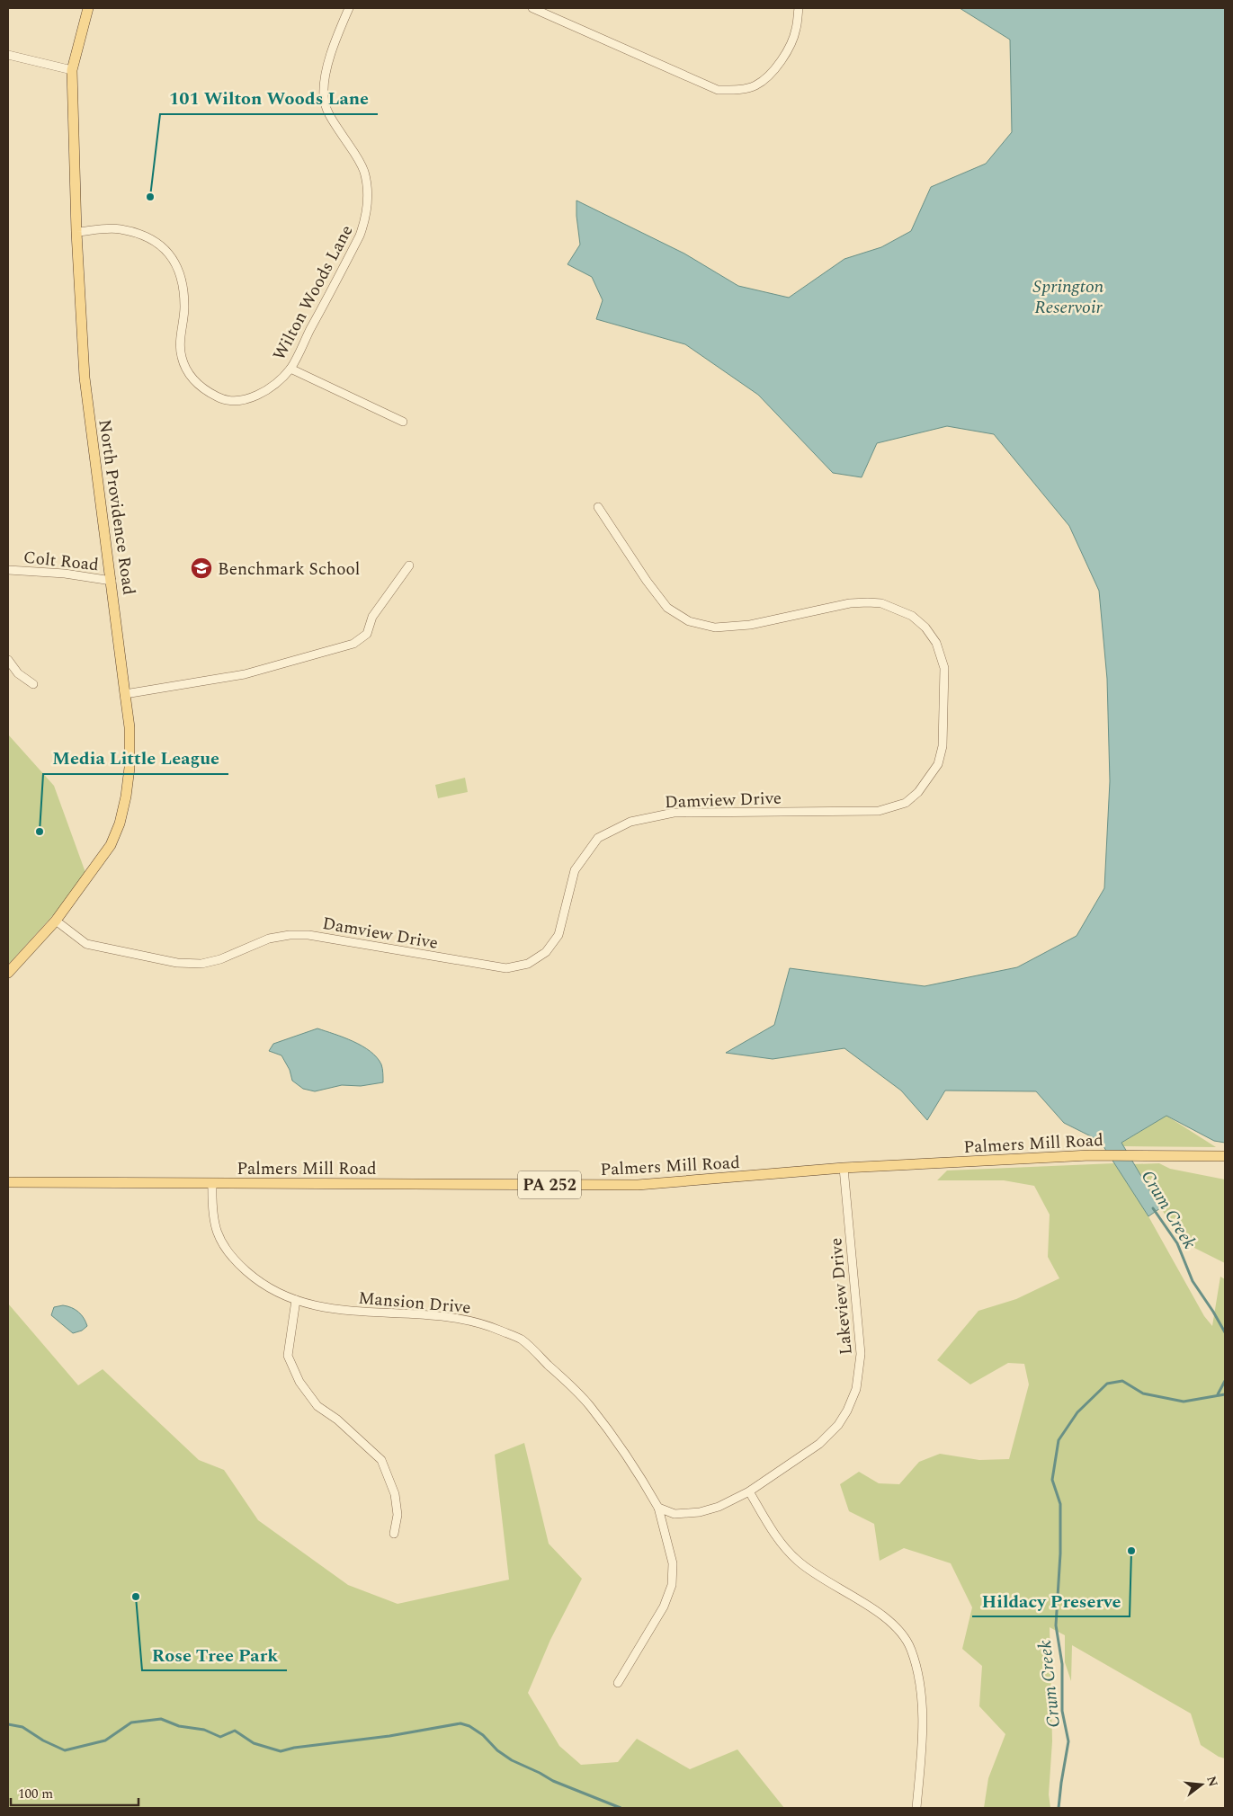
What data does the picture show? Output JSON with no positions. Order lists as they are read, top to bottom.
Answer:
{
  "streets": {
    "main road": ["North Providence Road", "Palmers Mill Road", "PA 252"],
    "street": [
      "Wilton Woods Lane",
      "Colt Road",
      "Damview Drive",
      "Lakeview Drive",
      "Mansion Drive"
    ]
  },
  "crossings": [
    ["Wilton Woods Lane", "North Providence Road"],
    ["North Providence Road", "Colt Road"],
    ["North Providence Road", "Damview Drive"],
    ["Palmers Mill Road", "Lakeview Drive"],
    ["Palmers Mill Road", "Mansion Drive"],
    ["Lakeview Drive", "Mansion Drive"]
  ],
  "water": ["Springton Reservoir", "Crum Creek"],
  "places": {
    "other": [
      "101 Wilton Woods Lane",
      "Media Little League",
      "Hildacy Preserve",
      "Rose Tree Park"
    ],
    "school or university": ["Benchmark School"]
  },
  "scale_bar": "100 m",
  "north": "right"
}
